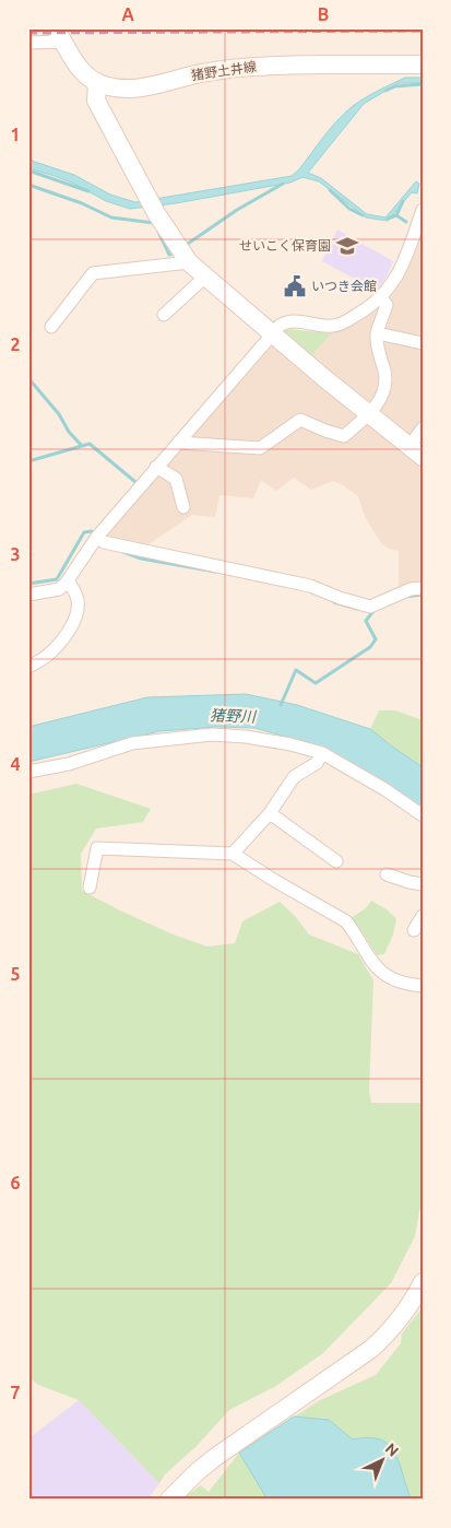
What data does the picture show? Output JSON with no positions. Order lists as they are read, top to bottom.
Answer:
{
  "streets": {
    "street": ["猪野土井線"]
  },
  "water": ["猪野川"],
  "places": {
    "school or university": ["せいこく保育園"],
    "public building": ["いつき会館"]
  },
  "north": "top right",
  "grid": {
    "columns": ["A", "B"],
    "rows": [
      "1",
      "2",
      "3",
      "4",
      "5",
      "6",
      "7"
    ]
  }
}
